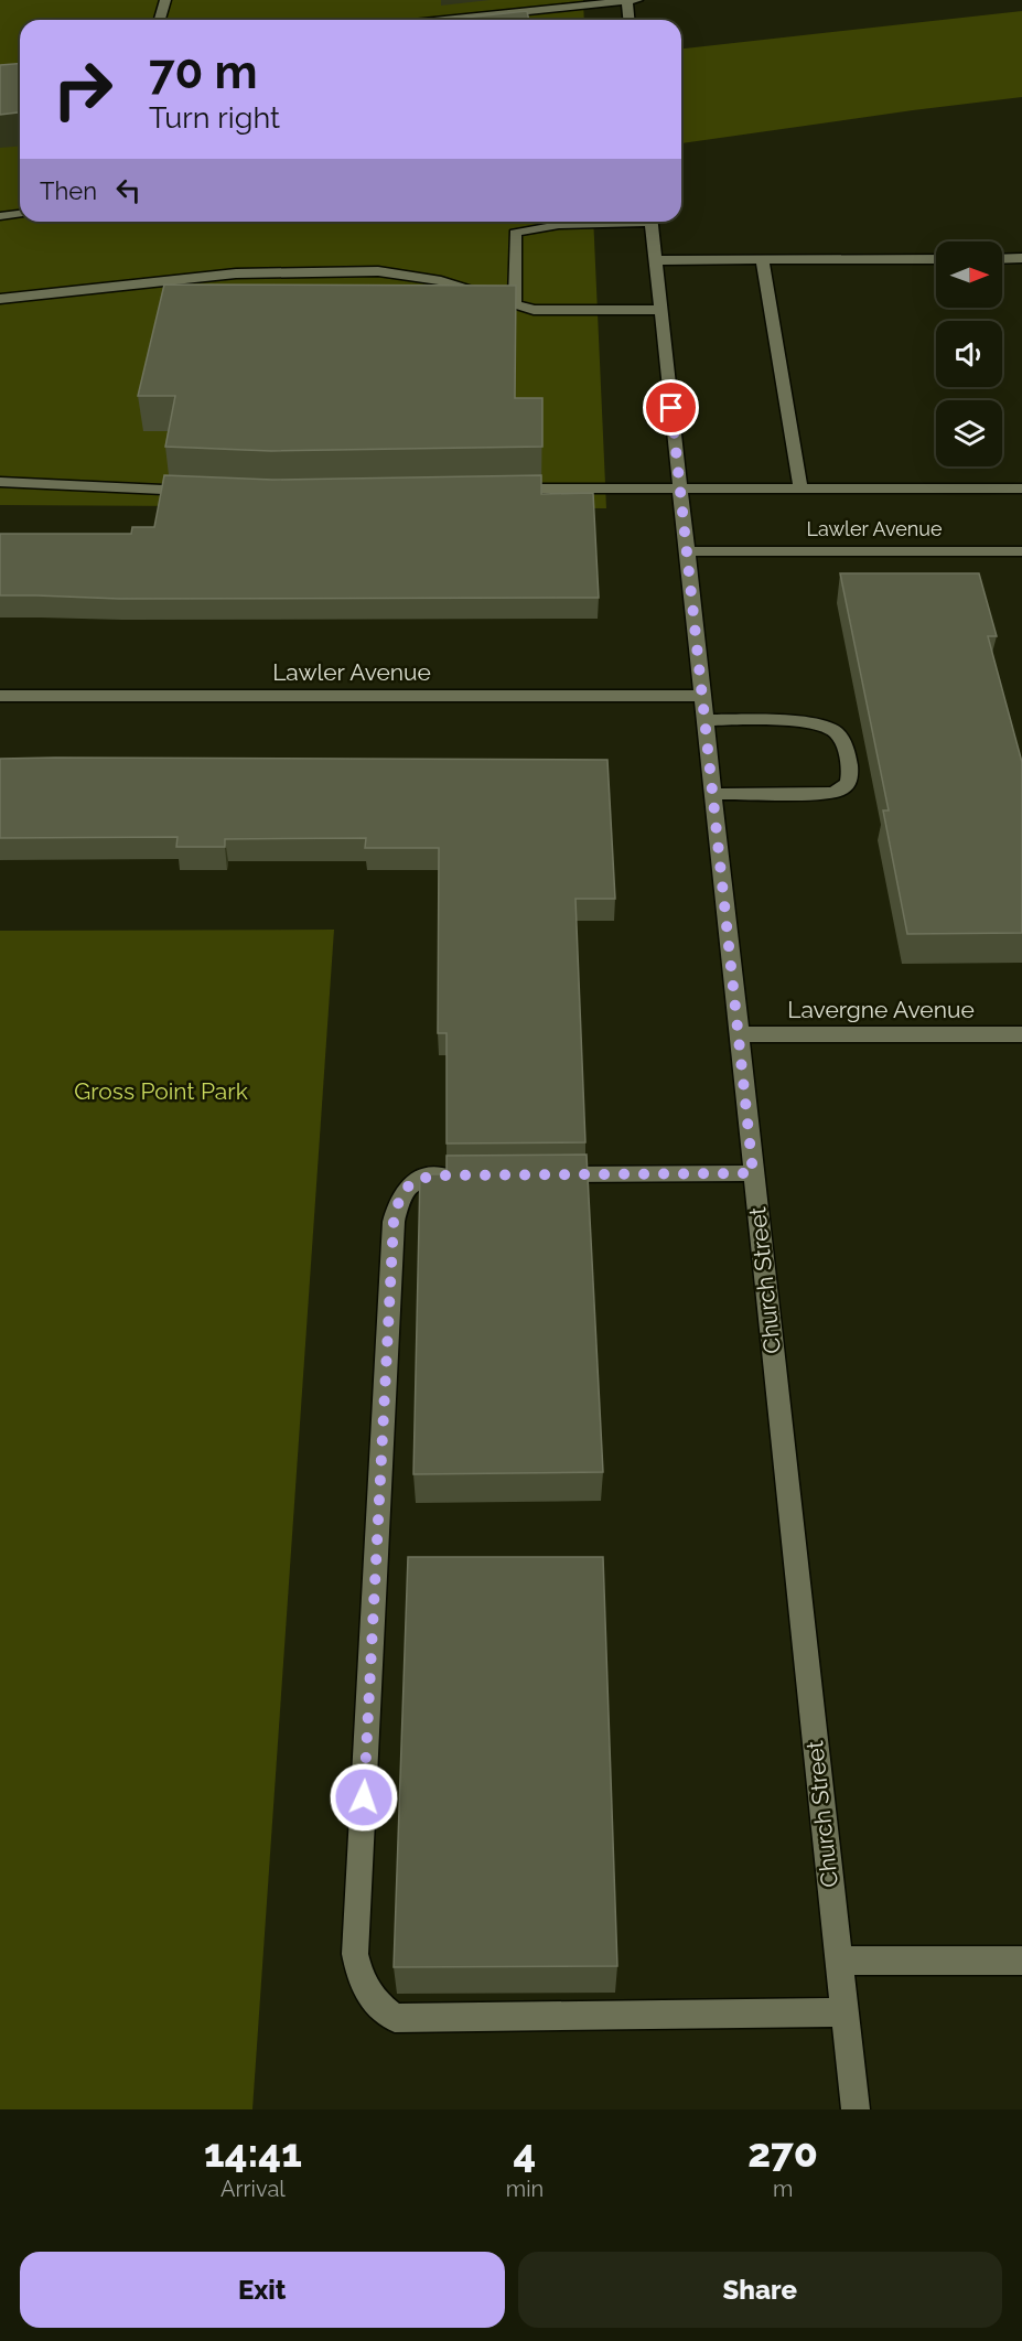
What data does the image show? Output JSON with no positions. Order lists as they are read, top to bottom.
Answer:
{
  "streets": {
    "street": ["Lawler Avenue", "Lavergne Avenue", "Church Street"]
  },
  "crossings": [
    ["Lawler Avenue", "Church Street"],
    ["Lavergne Avenue", "Church Street"]
  ],
  "parks": ["Gross Point Park"],
  "north": "right",
  "page": {
    "turn": ["70 m", "Turn right"],
    "then": "Then",
    "eta": [
      "14:41",
      "Arrival",
      "4",
      "min",
      "270",
      "m"
    ],
    "buttons": ["Exit", "Share"]
  }
}
